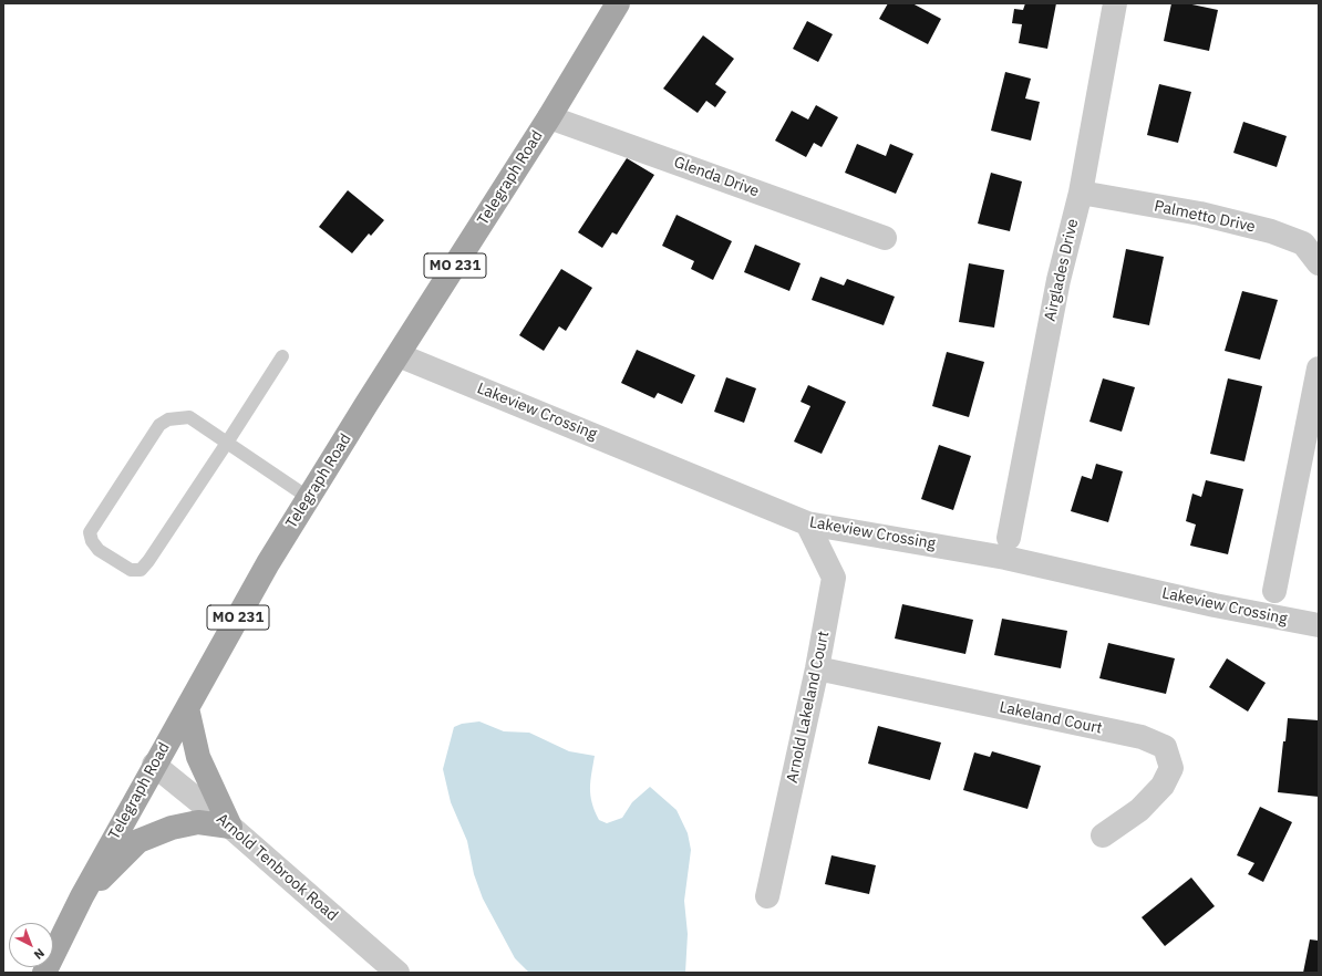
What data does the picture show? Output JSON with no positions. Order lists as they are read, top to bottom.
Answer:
{
  "streets": {
    "main road": ["Telegraph Road", "MO 231"],
    "street": [
      "Glenda Drive",
      "Palmetto Drive",
      "Airglades Drive",
      "Lakeview Crossing",
      "Arnold Lakeland Court",
      "Lakeland Court",
      "Arnold Tenbrook Road"
    ]
  },
  "crossings": [
    ["Glenda Drive", "Telegraph Road"],
    ["Telegraph Road", "Lakeview Crossing"],
    ["Telegraph Road", "Arnold Tenbrook Road"],
    ["Palmetto Drive", "Airglades Drive"],
    ["Lakeview Crossing", "Arnold Lakeland Court"],
    ["Arnold Lakeland Court", "Lakeland Court"]
  ],
  "north": "bottom right"
}
